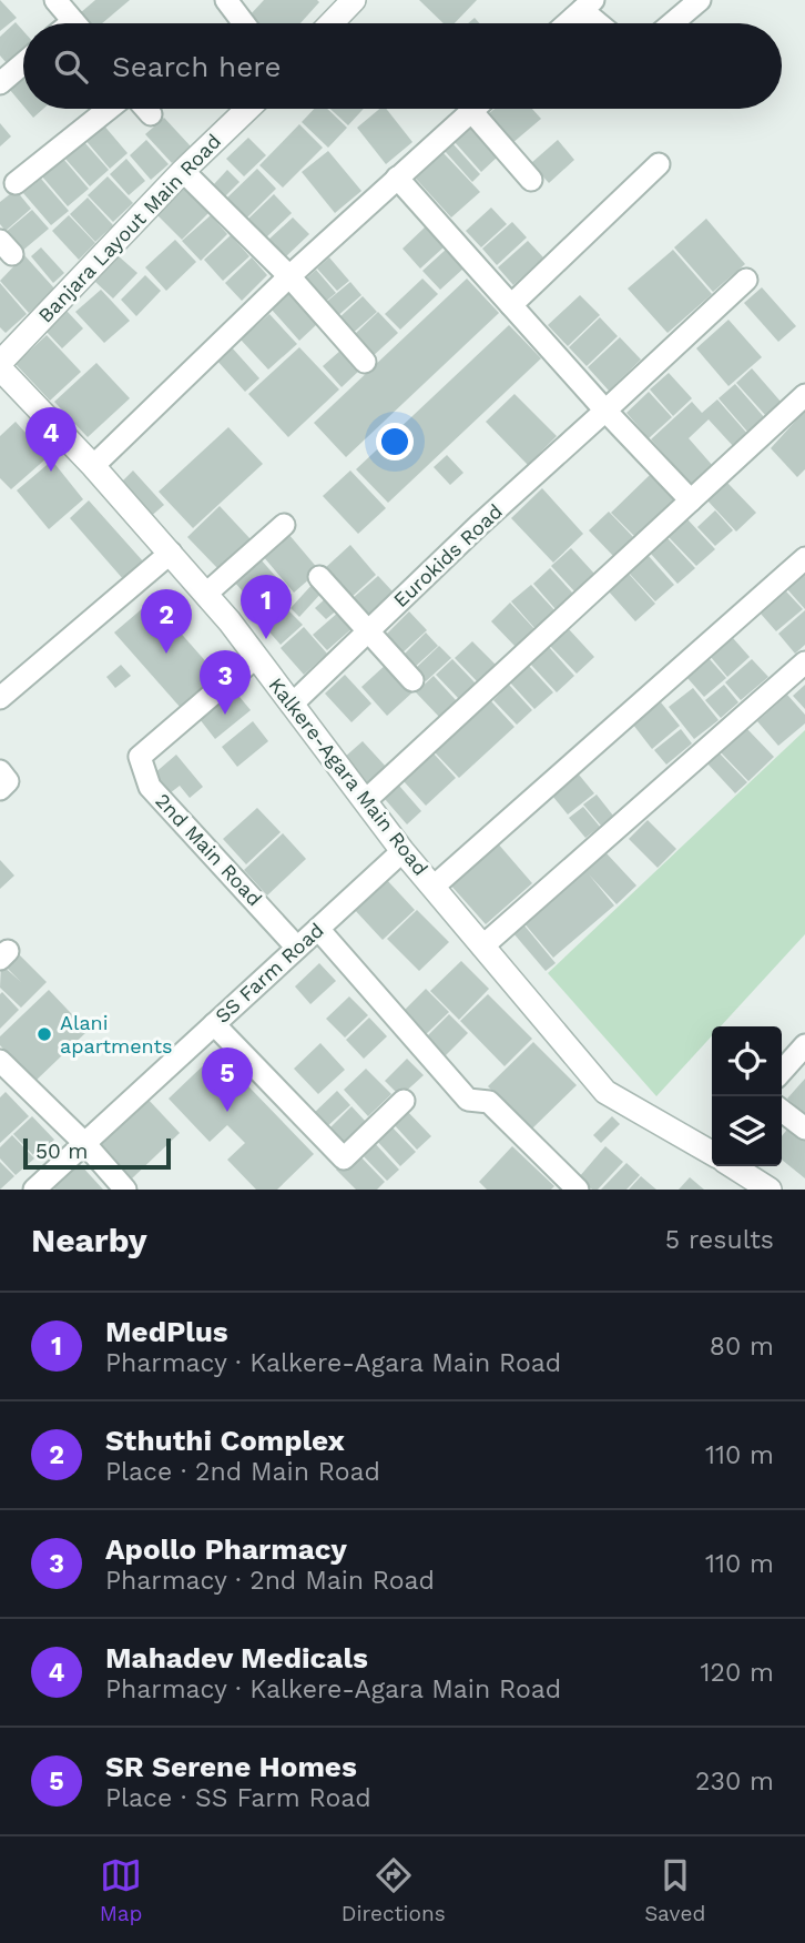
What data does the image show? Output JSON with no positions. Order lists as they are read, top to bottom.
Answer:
{
  "streets": {
    "street": [
      "Banjara Layout Main Road",
      "Eurokids Road",
      "Kalkere-Agara Main Road",
      "2nd Main Road",
      "SS Farm Road"
    ]
  },
  "crossings": [
    ["Eurokids Road", "Kalkere-Agara Main Road"],
    ["Kalkere-Agara Main Road", "2nd Main Road"],
    ["Kalkere-Agara Main Road", "SS Farm Road"],
    ["2nd Main Road", "SS Farm Road"]
  ],
  "places": ["Alani apartments"],
  "scale_bar": "50 m",
  "page": {
    "search": "Search here",
    "pins": [
      "4",
      "1",
      "2",
      "3",
      "5"
    ],
    "scale": "50 m",
    "heading": ["Nearby", "5 results"],
    "list": [
      {
        "mark": "1",
        "name": "MedPlus",
        "note": "Pharmacy · Kalkere-Agara Main Road",
        "value": "80 m"
      },
      {
        "mark": "2",
        "name": "Sthuthi Complex",
        "note": "Place · 2nd Main Road",
        "value": "110 m"
      },
      {
        "mark": "3",
        "name": "Apollo Pharmacy",
        "note": "Pharmacy · 2nd Main Road",
        "value": "110 m"
      },
      {
        "mark": "4",
        "name": "Mahadev Medicals",
        "note": "Pharmacy · Kalkere-Agara Main Road",
        "value": "120 m"
      },
      {
        "mark": "5",
        "name": "SR Serene Homes",
        "note": "Place · SS Farm Road",
        "value": "230 m"
      }
    ],
    "nav": ["Map", "Directions", "Saved"]
  }
}
